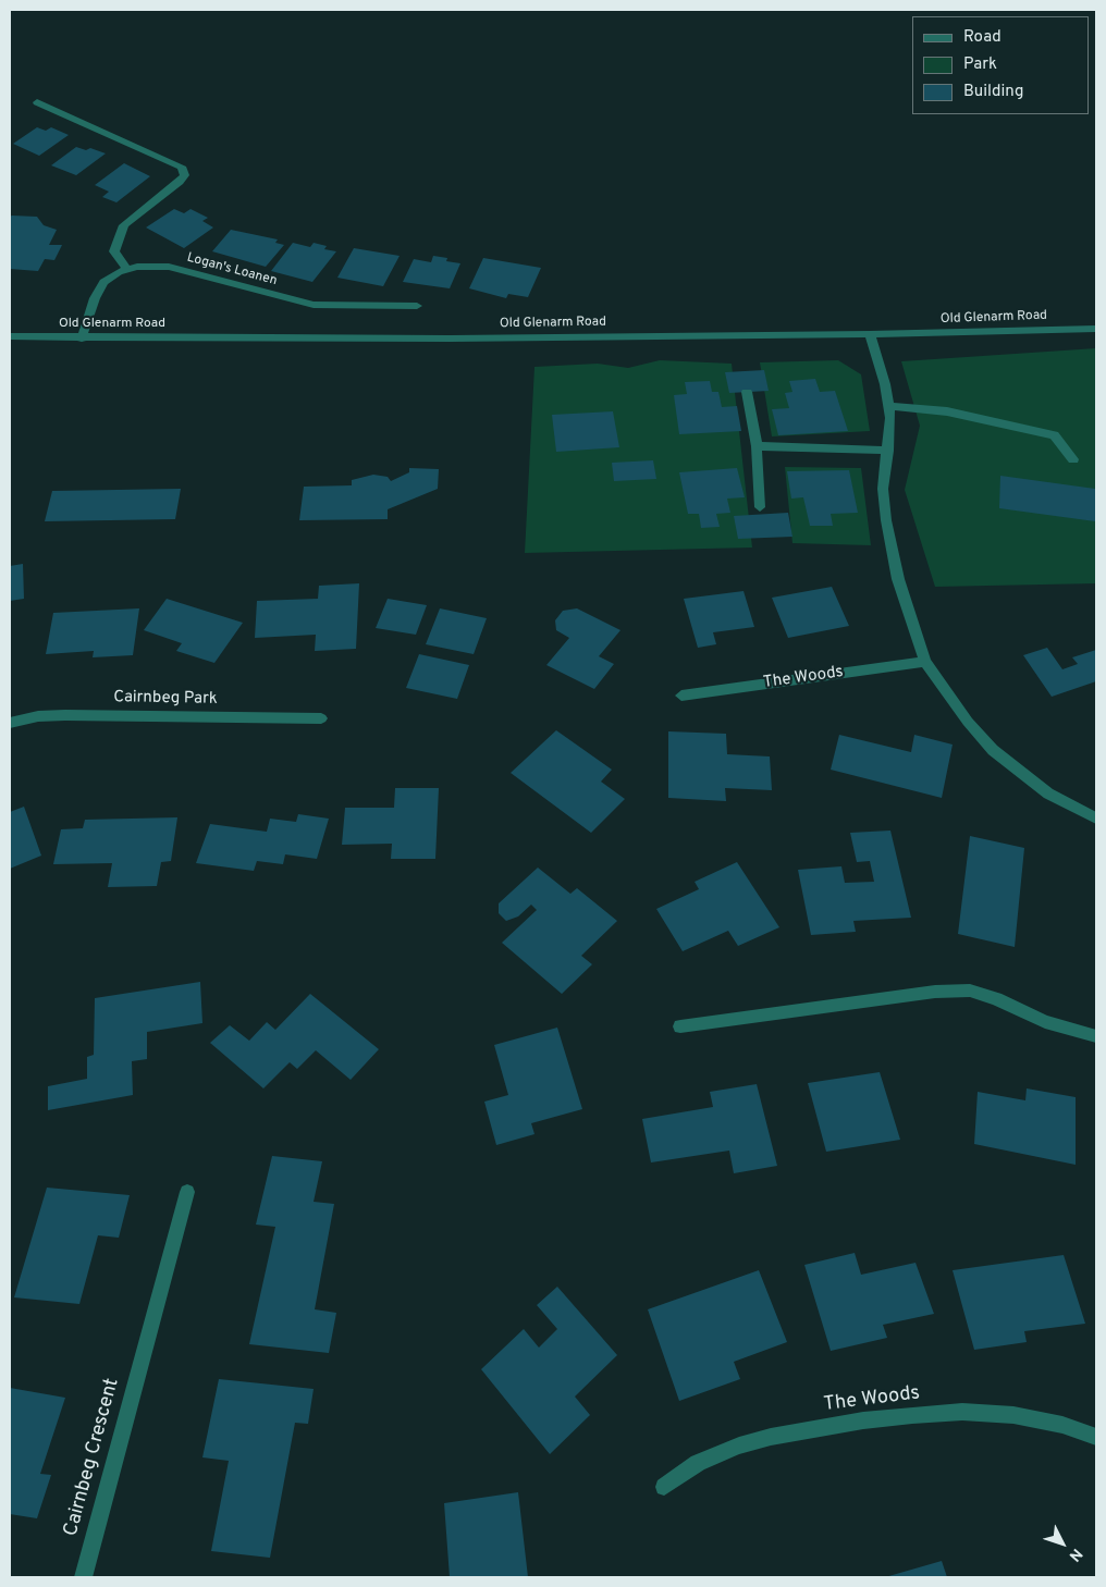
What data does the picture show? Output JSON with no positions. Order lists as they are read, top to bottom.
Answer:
{
  "streets": {
    "street": [
      "Logan's Loanen",
      "Old Glenarm Road",
      "The Woods",
      "Cairnbeg Park",
      "Cairnbeg Crescent"
    ]
  },
  "crossings": [
    ["Logan's Loanen", "Old Glenarm Road"]
  ],
  "legend": ["Road", "Park", "Building"],
  "north": "bottom right"
}
